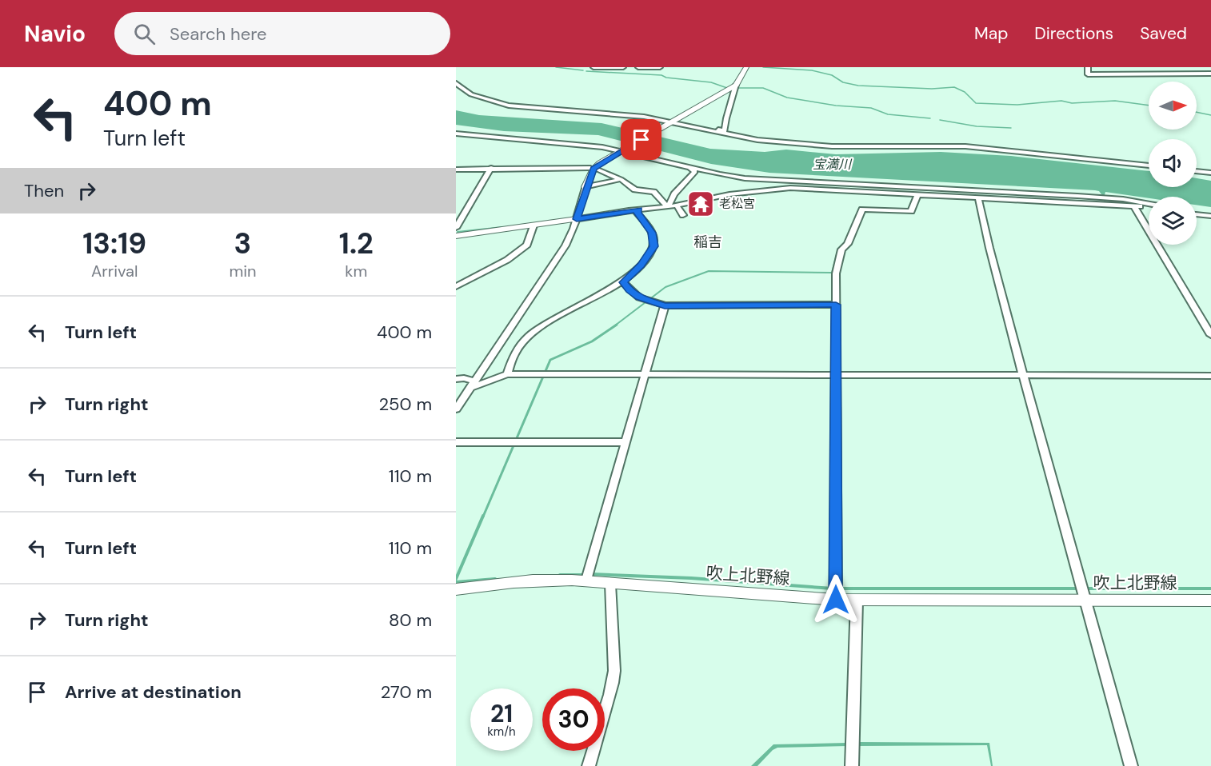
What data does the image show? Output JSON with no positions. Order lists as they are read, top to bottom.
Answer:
{
  "streets": {
    "street": ["吹上北野線"]
  },
  "districts": ["稲吉"],
  "water": ["宝満川"],
  "places": {
    "temple": ["老松宮"]
  },
  "north": "right",
  "page": {
    "header": "Navio",
    "search": "Search here",
    "nav": ["Map", "Directions", "Saved"],
    "turn": ["400 m", "Turn left"],
    "then": "Then",
    "eta": [
      "13:19",
      "Arrival",
      "3",
      "min",
      "1.2",
      "km"
    ],
    "list": [
      {
        "name": "Turn left",
        "value": "400 m"
      },
      {
        "name": "Turn right",
        "value": "250 m"
      },
      {
        "name": "Turn left",
        "value": "110 m"
      },
      {
        "name": "Turn left",
        "value": "110 m"
      },
      {
        "name": "Turn right",
        "value": "80 m"
      },
      {
        "name": "Arrive at destination",
        "value": "270 m"
      }
    ],
    "speed": "21 km/h",
    "limit": "30"
  }
}
